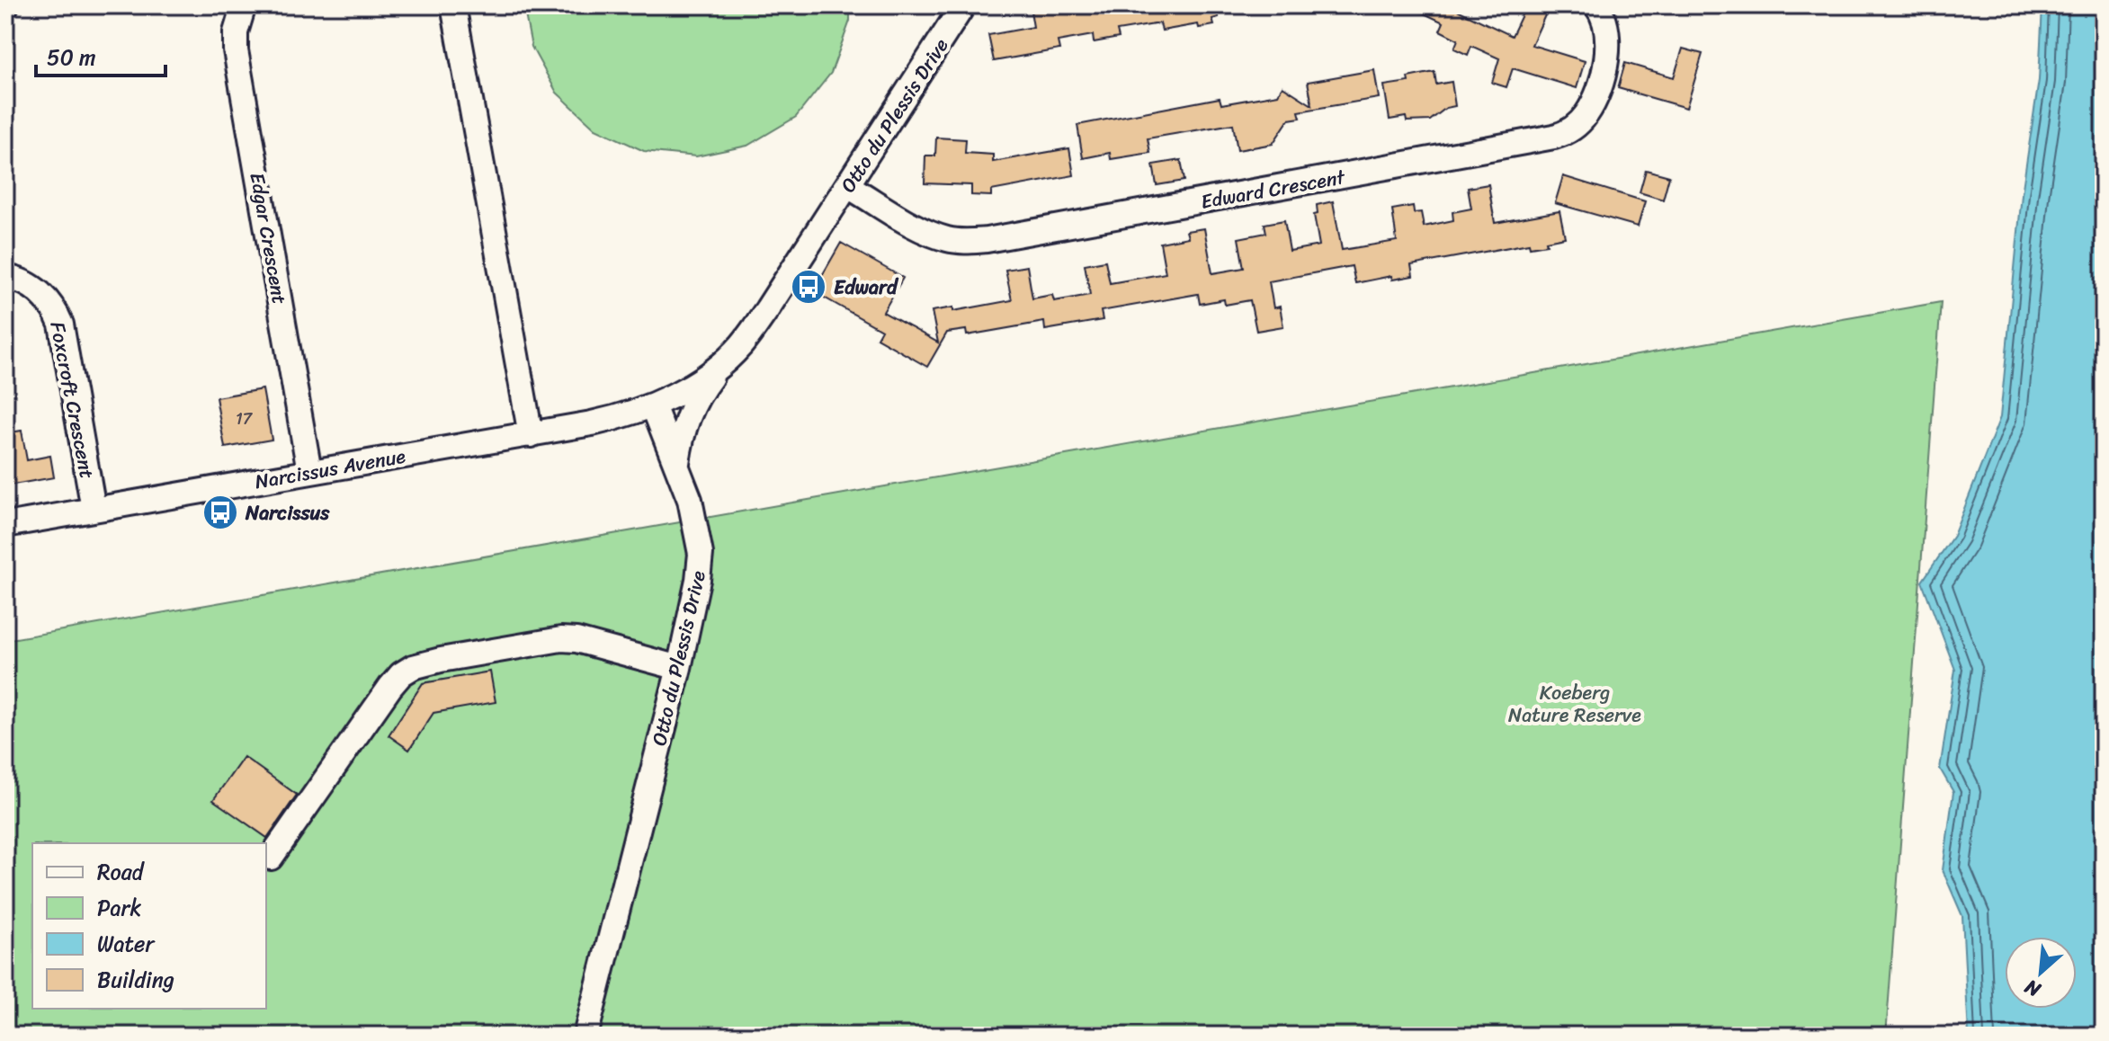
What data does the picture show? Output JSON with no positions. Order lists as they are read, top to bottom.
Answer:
{
  "streets": {
    "street": [
      "Otto du Plessis Drive",
      "Edward Crescent",
      "Edgar Crescent",
      "Foxcroft Crescent",
      "Narcissus Avenue"
    ]
  },
  "crossings": [
    ["Otto du Plessis Drive", "Edward Crescent"],
    ["Otto du Plessis Drive", "Narcissus Avenue"],
    ["Edgar Crescent", "Narcissus Avenue"],
    ["Foxcroft Crescent", "Narcissus Avenue"]
  ],
  "parks": ["Koeberg Nature Reserve"],
  "places": {
    "bus stop": ["Edward", "Narcissus"]
  },
  "house_numbers": ["17"],
  "legend": [
    "Road",
    "Park",
    "Water",
    "Building"
  ],
  "scale_bar": "50 m",
  "north": "bottom left"
}
